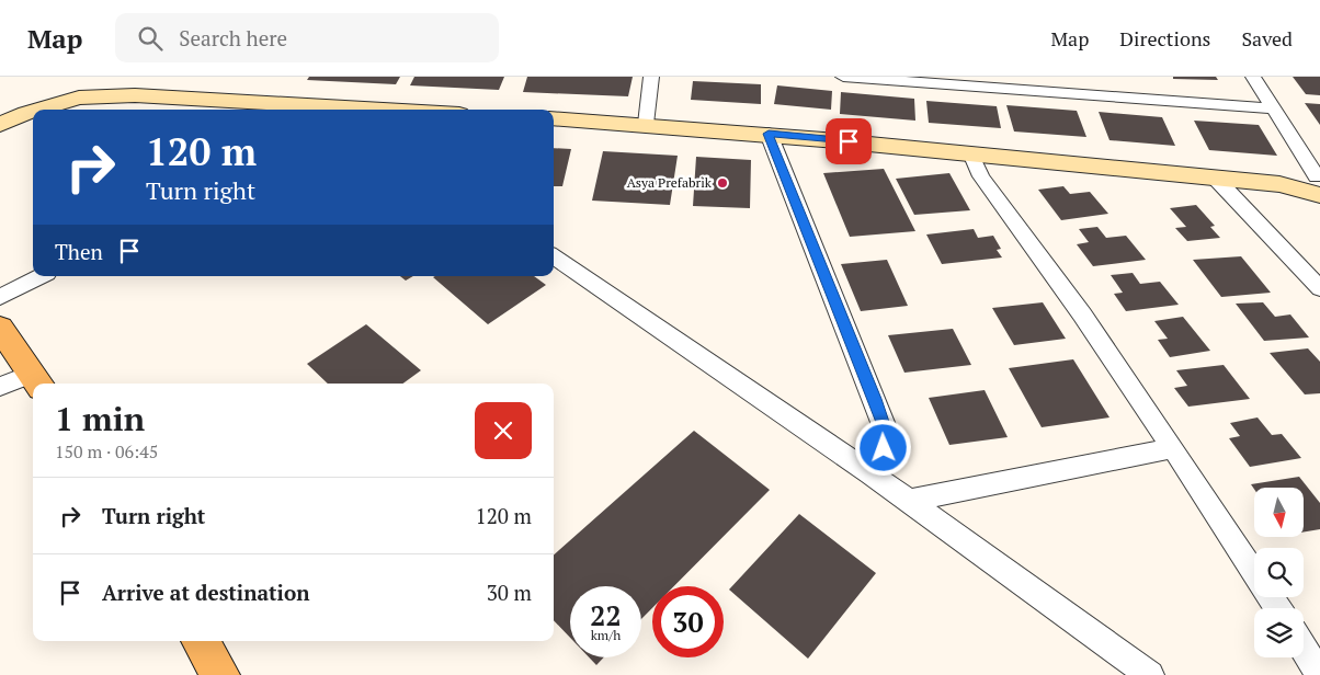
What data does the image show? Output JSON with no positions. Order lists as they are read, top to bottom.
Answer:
{
  "places": ["Asya Prefabrik"],
  "north": "bottom",
  "page": {
    "header": "Map",
    "search": "Search here",
    "nav": ["Map", "Directions", "Saved"],
    "turn": ["120 m", "Turn right"],
    "then": "Then",
    "heading": ["1 min", "150 m · 06:45"],
    "list": [
      {
        "name": "Turn right",
        "value": "120 m"
      },
      {
        "name": "Arrive at destination",
        "value": "30 m"
      }
    ],
    "speed": "22 km/h",
    "limit": "30"
  }
}
